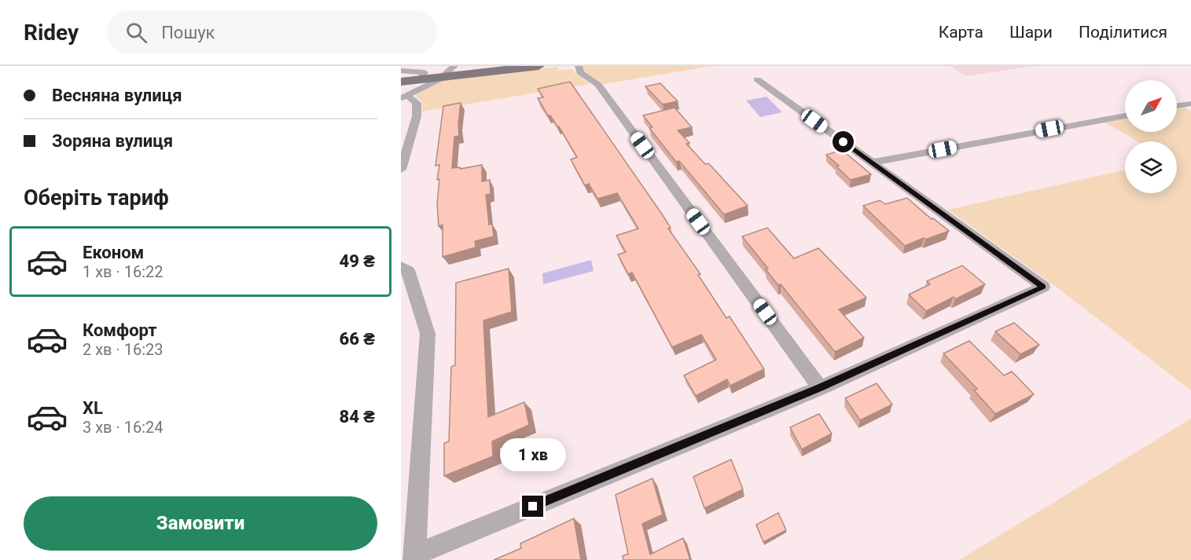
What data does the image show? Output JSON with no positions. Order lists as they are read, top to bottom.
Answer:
{
  "north": "top right",
  "page": {
    "header": "Ridey",
    "search": "Пошук",
    "nav": ["Карта", "Шари", "Поділитися"],
    "banner": ["Весняна вулиця", "Зоряна вулиця"],
    "heading": "Оберіть тариф",
    "list": [
      {
        "name": "Економ",
        "note": "1 хв · 16:22",
        "value": "49 ₴"
      },
      {
        "name": "Комфорт",
        "note": "2 хв · 16:23",
        "value": "66 ₴"
      },
      {
        "name": "XL",
        "note": "3 хв · 16:24",
        "value": "84 ₴"
      }
    ],
    "bubble": "1 хв",
    "buttons": "Замовити"
  }
}
